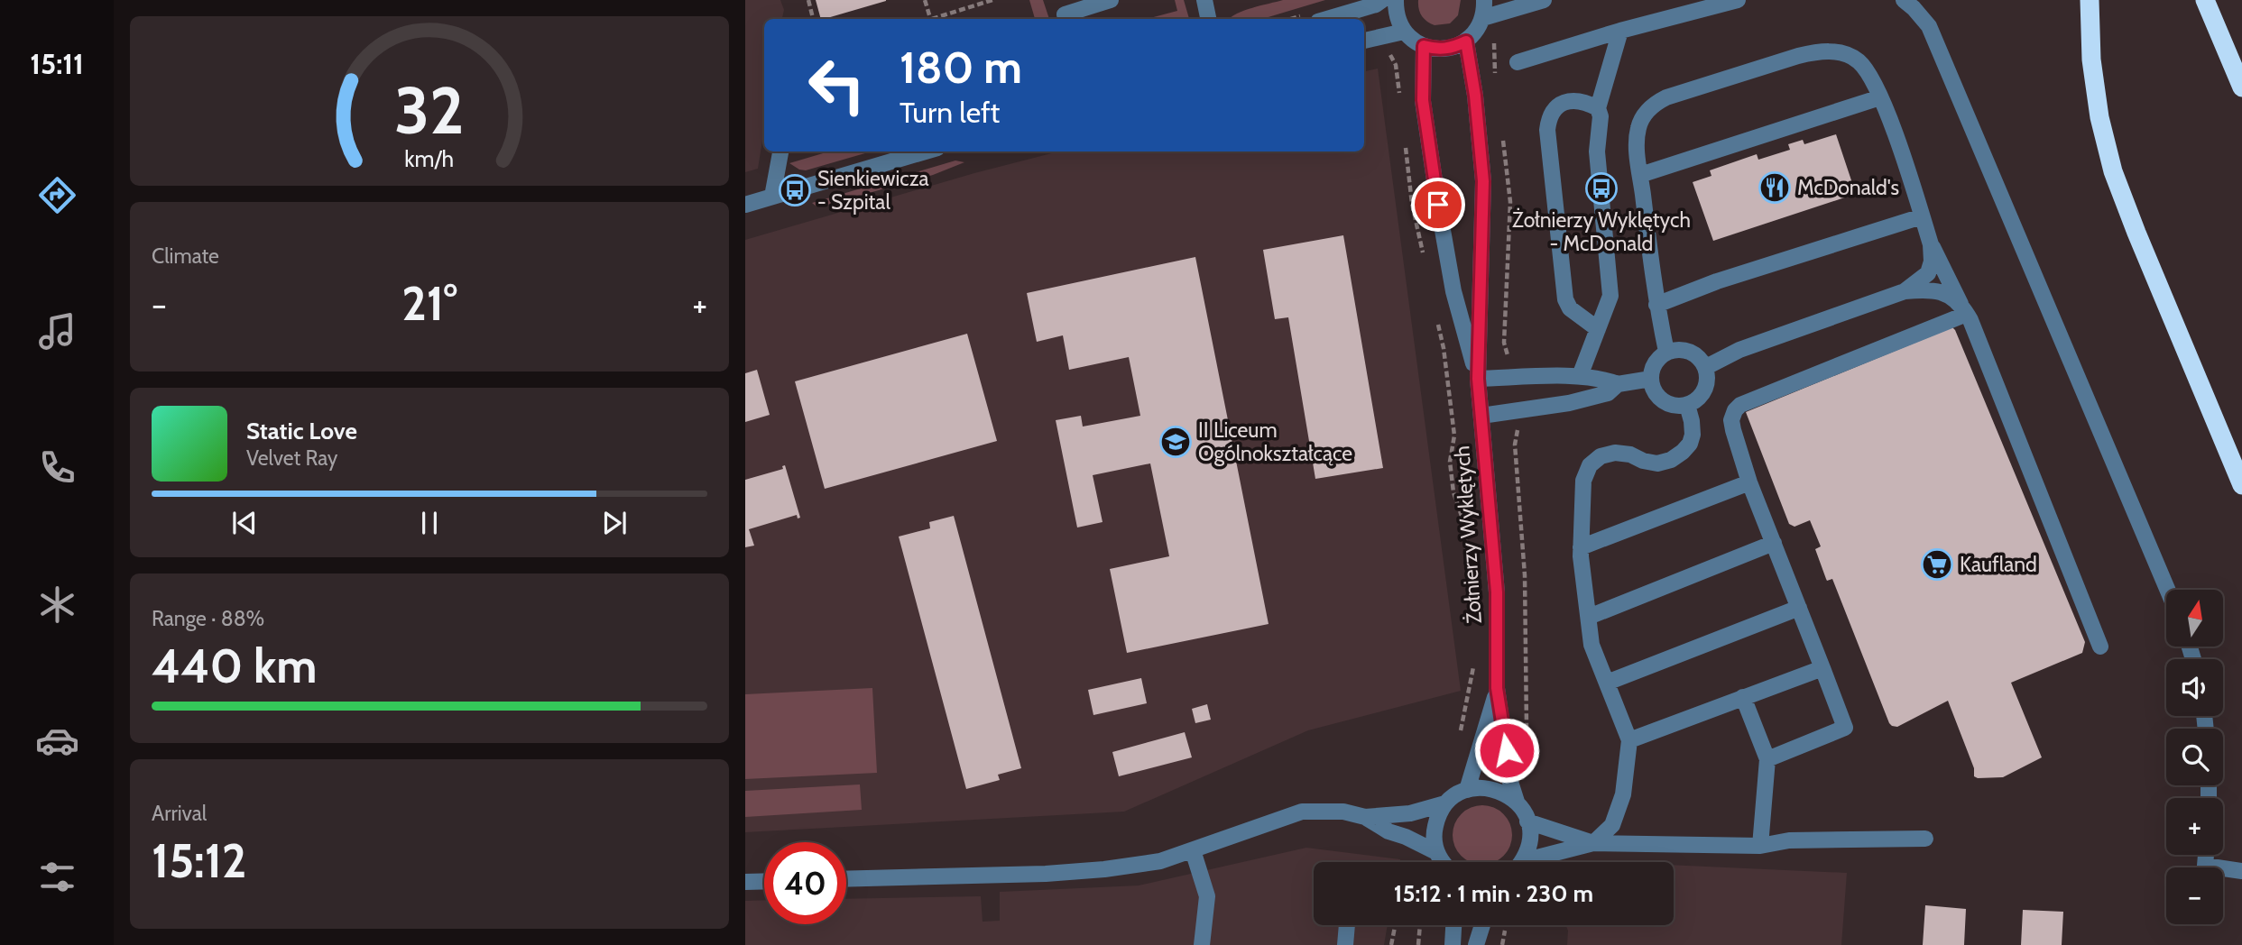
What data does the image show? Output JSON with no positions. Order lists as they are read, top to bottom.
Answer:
{
  "streets": {
    "street": ["Żołnierzy Wyklętych"]
  },
  "places": {
    "restaurant": ["McDonald's"],
    "bus stop": ["Żołnierzy Wyklętych - McDonald", "Sienkiewicza - Szpital"],
    "school or university": ["II Liceum Ogólnokształcące"],
    "supermarket": ["Kaufland"]
  },
  "north": "top",
  "page": {
    "tabs": "15:11",
    "turn": ["180 m", "Turn left"],
    "tile": [
      "Climate",
      ["Range · 88%", "440 km"],
      ["Arrival", "15:12"]
    ],
    "heat": ["−", "21°", "+"],
    "song": ["Static Love", "Velvet Ray"],
    "map_buttons": ["+", "−"],
    "limit": "40",
    "trip": "15:12 · 1 min · 230 m",
    "gauge": ["32", "km/h"]
  }
}
